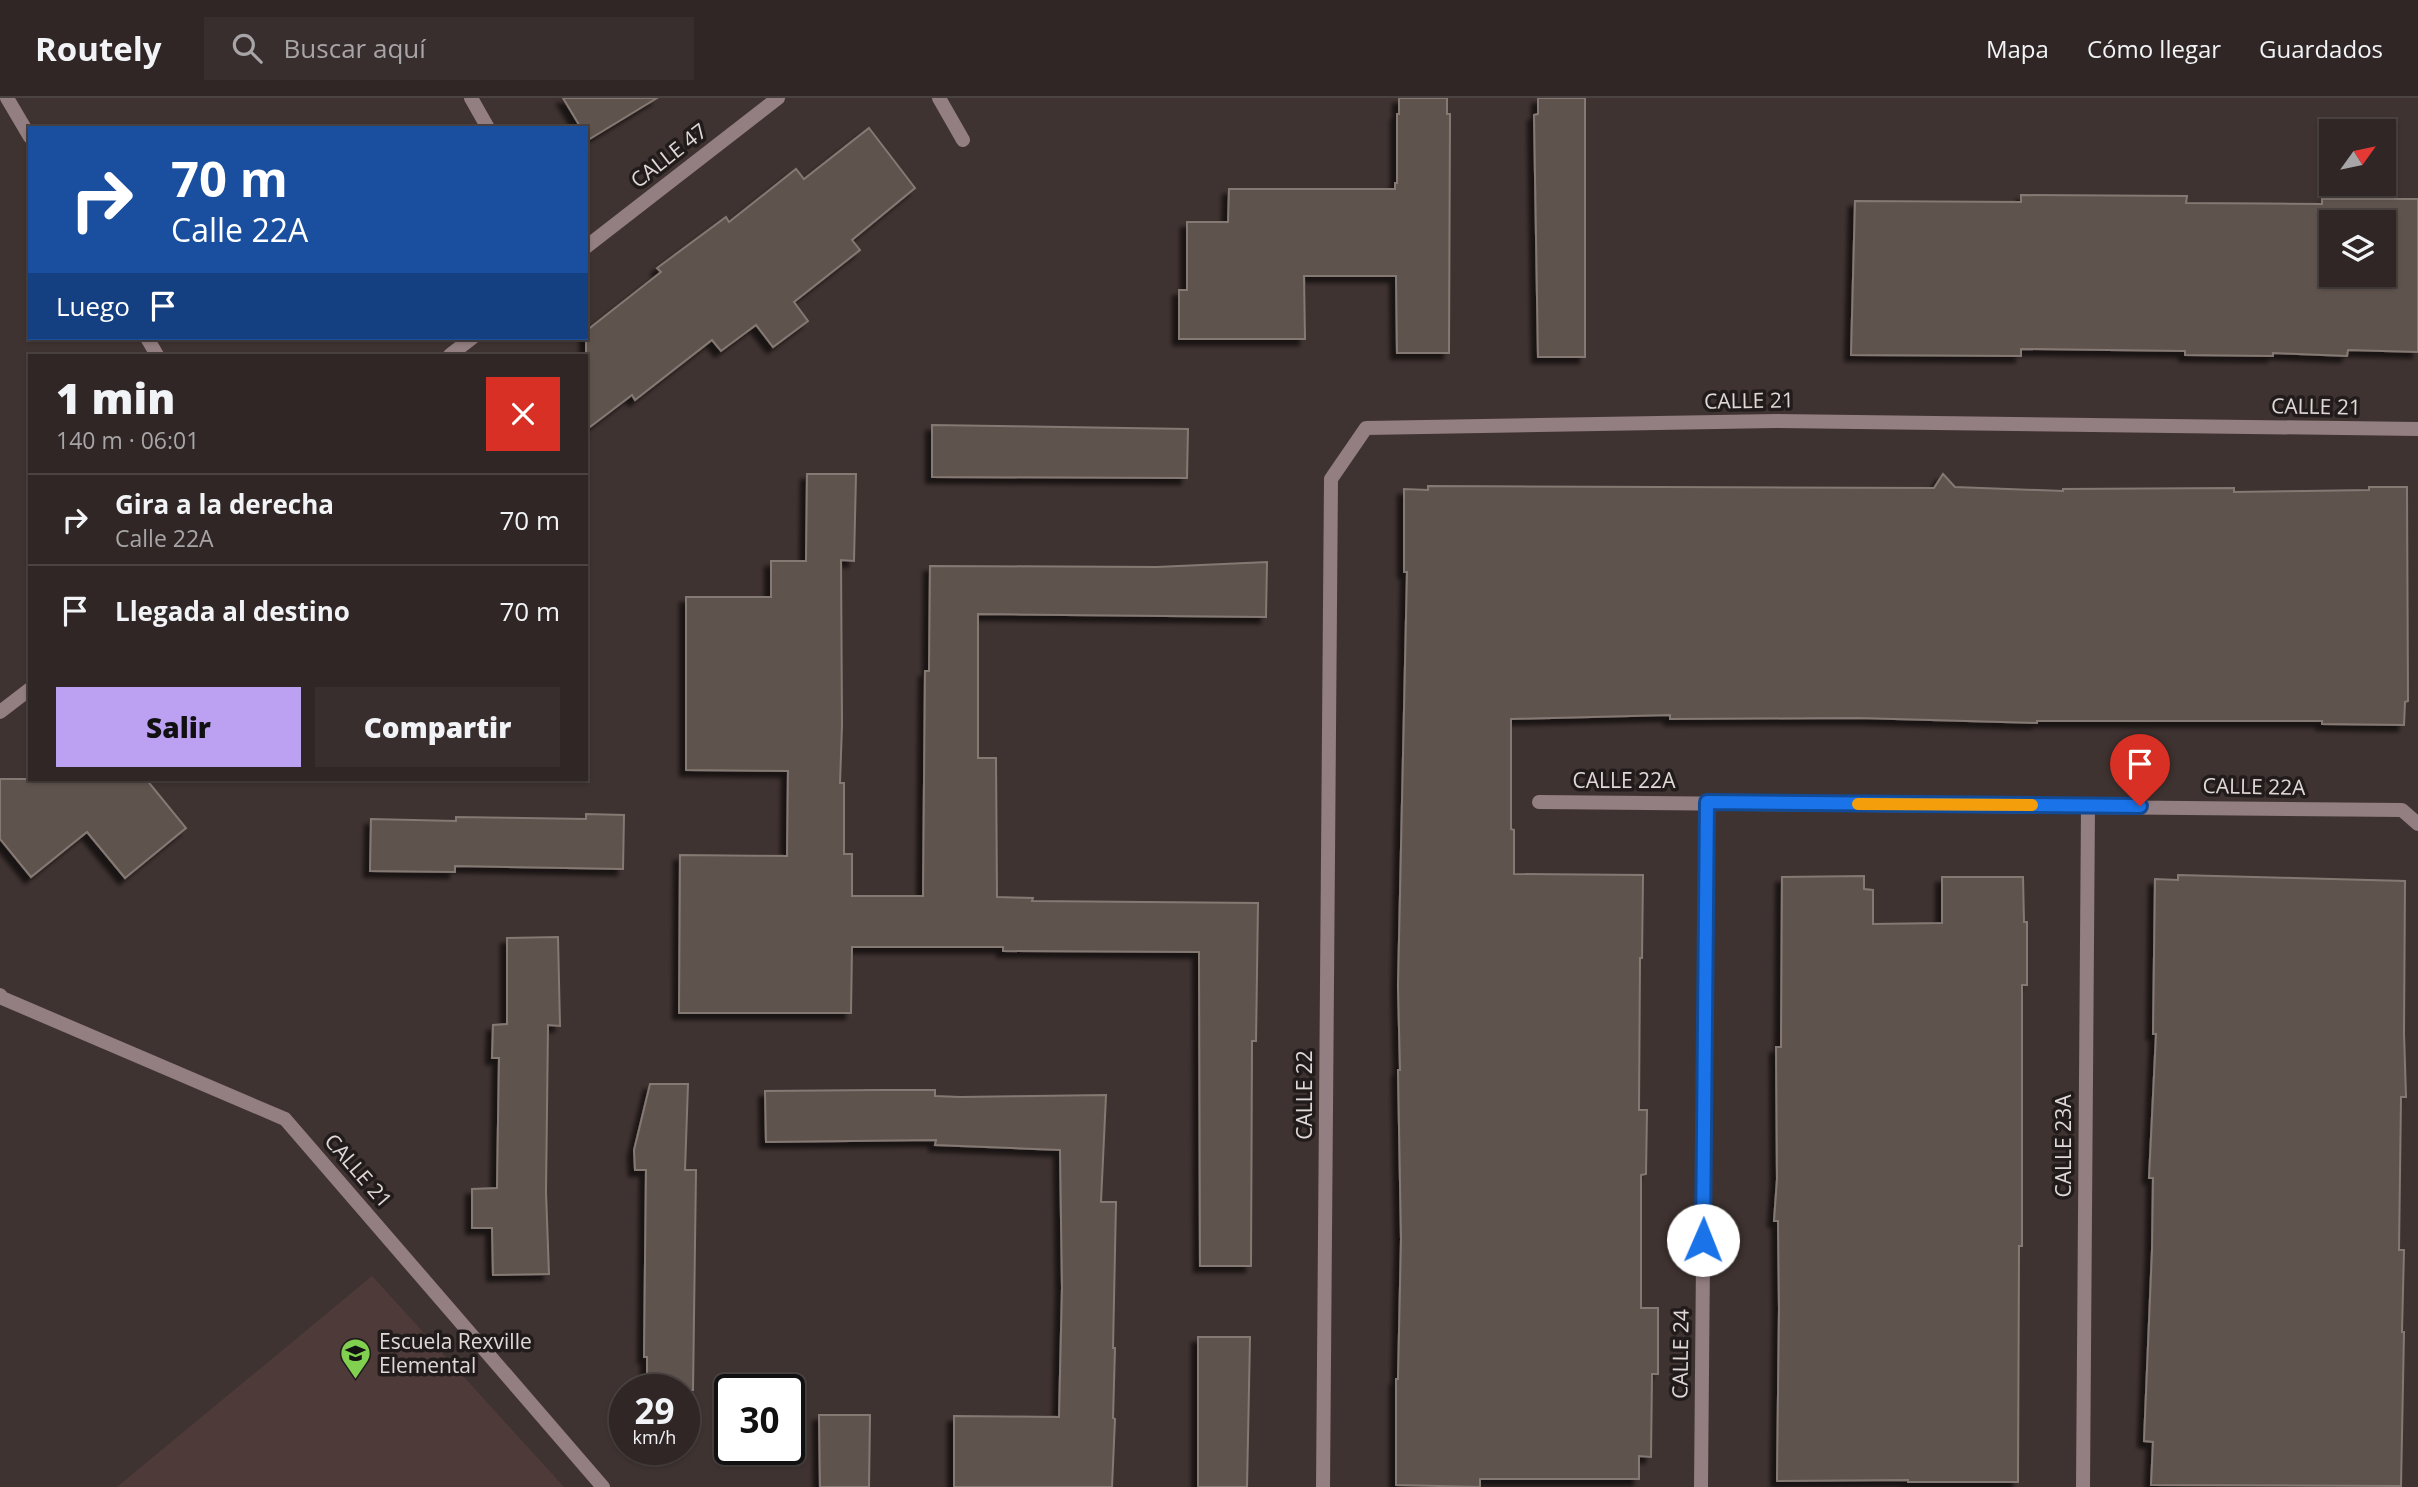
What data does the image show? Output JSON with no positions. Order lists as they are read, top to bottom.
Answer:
{
  "streets": {
    "street": [
      "CALLE 47",
      "CALLE 21",
      "CALLE 22A",
      "CALLE 22",
      "CALLE 23A",
      "CALLE 24"
    ]
  },
  "crossings": [
    ["CALLE 21", "CALLE 22"],
    ["CALLE 22A", "CALLE 23A"],
    ["CALLE 22A", "CALLE 24"]
  ],
  "places": {
    "school or university": ["Escuela Rexville Elemental"]
  },
  "north": "top right",
  "page": {
    "header": "Routely",
    "search": "Buscar aquí",
    "nav": ["Mapa", "Cómo llegar", "Guardados"],
    "turn": ["70 m", "Calle 22A"],
    "then": "Luego",
    "heading": ["1 min", "140 m · 06:01"],
    "list": [
      {
        "name": "Gira a la derecha",
        "note": "Calle 22A",
        "value": "70 m"
      },
      {
        "name": "Llegada al destino",
        "value": "70 m"
      }
    ],
    "buttons": ["Salir", "Compartir"],
    "speed": "29 km/h",
    "limit": "30"
  }
}
